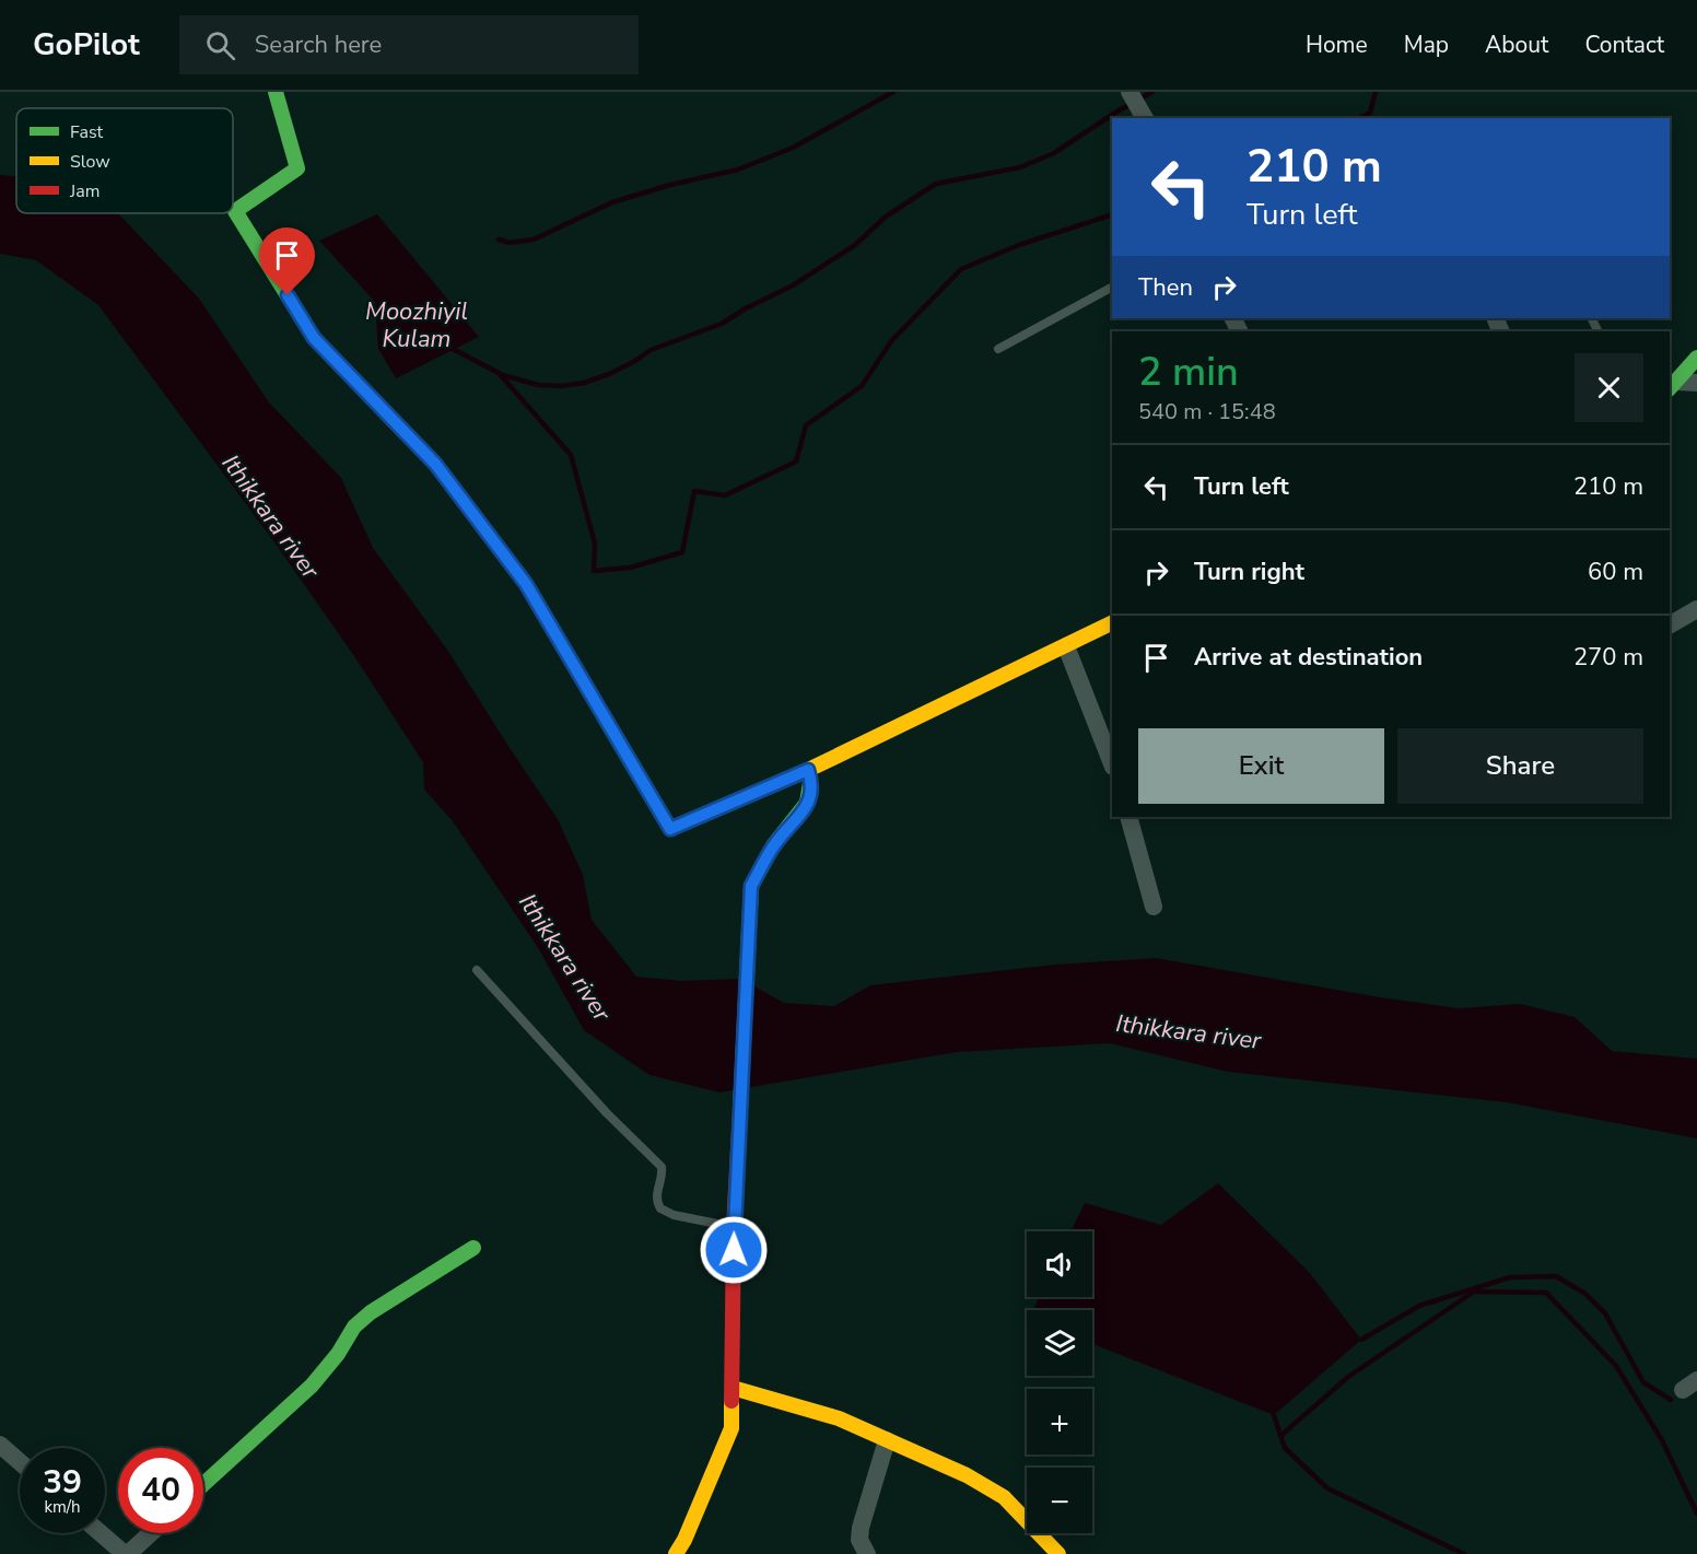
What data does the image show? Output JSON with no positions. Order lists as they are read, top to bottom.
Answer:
{
  "water": ["Moozhiyil Kulam", "Ithikkara river"],
  "legend": ["Fast", "Slow", "Jam"],
  "page": {
    "header": "GoPilot",
    "search": "Search here",
    "nav": [
      "Home",
      "Map",
      "About",
      "Contact"
    ],
    "turn": ["210 m", "Turn left"],
    "then": "Then",
    "heading": ["2 min", "540 m · 15:48"],
    "list": [
      {
        "name": "Turn left",
        "value": "210 m"
      },
      {
        "name": "Turn right",
        "value": "60 m"
      },
      {
        "name": "Arrive at destination",
        "value": "270 m"
      }
    ],
    "buttons": ["Exit", "Share"],
    "map_buttons": ["+", "−"],
    "speed": "39 km/h",
    "limit": "40"
  }
}
